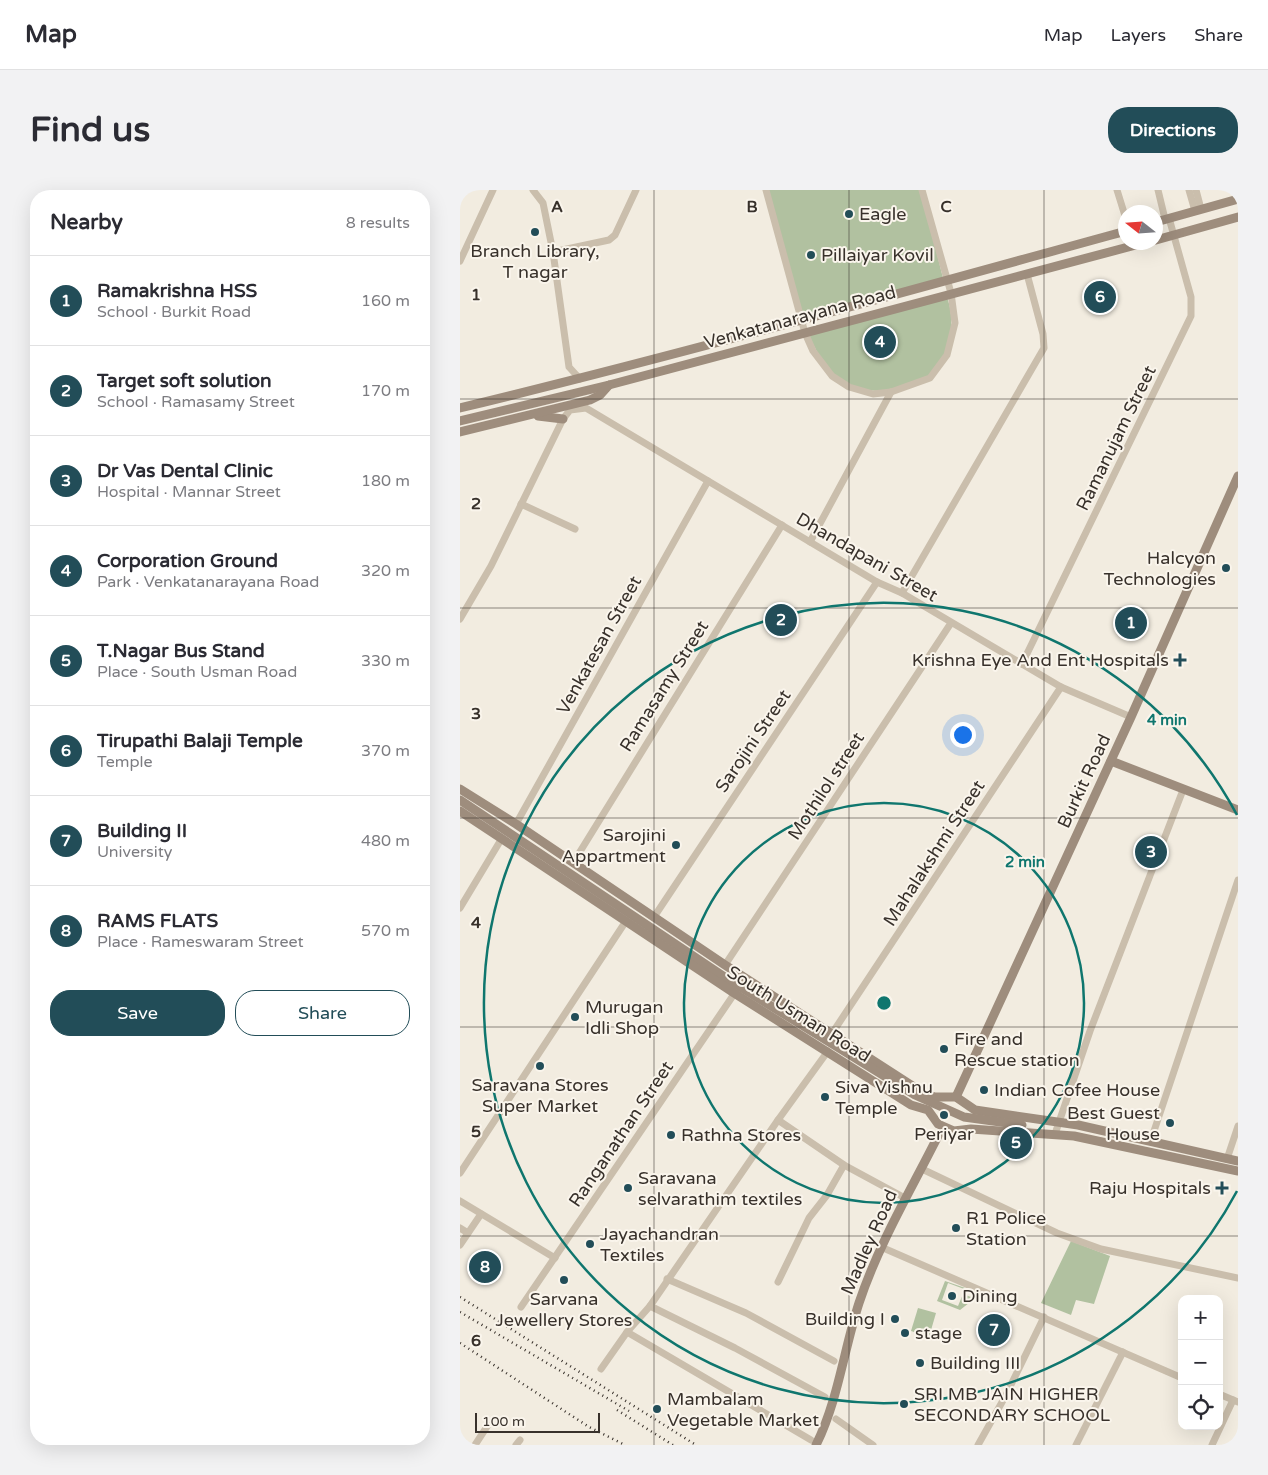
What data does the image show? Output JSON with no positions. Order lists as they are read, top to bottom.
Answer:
{
  "streets": {
    "main road": [
      "Venkatanarayana Road",
      "Burkit Road",
      "South Usman Road",
      "Madley Road"
    ],
    "street": [
      "Ramanujam Street",
      "Dhandapani Street",
      "Venkatesan Street",
      "Ramasamy Street",
      "Sarojini Street",
      "Mothilol street",
      "Mahalakshmi Street",
      "Ranganathan Street"
    ]
  },
  "crossings": [
    ["Ramanujam Street", "Dhandapani Street"],
    ["Dhandapani Street", "Venkatesan Street"],
    ["Dhandapani Street", "Ramasamy Street"],
    ["Dhandapani Street", "Sarojini Street"],
    ["Dhandapani Street", "Burkit Road"],
    ["Dhandapani Street", "Mothilol street"],
    ["Dhandapani Street", "Mahalakshmi Street"],
    ["Venkatesan Street", "South Usman Road"],
    ["Ramasamy Street", "South Usman Road"],
    ["Sarojini Street", "South Usman Road"],
    ["Burkit Road", "South Usman Road"],
    ["Burkit Road", "Madley Road"],
    ["Mothilol street", "South Usman Road"],
    ["Mahalakshmi Street", "South Usman Road"],
    ["South Usman Road", "Ranganathan Street"],
    ["South Usman Road", "Madley Road"]
  ],
  "places": {
    "other": [
      "Eagle",
      "Branch Library, T nagar",
      "Pillaiyar Kovil",
      "Halcyon Technologies",
      "Sarojini Appartment",
      "Murugan Idli Shop",
      "Fire and Rescue station",
      "Saravana Stores Super Market",
      "Indian Cofee House",
      "Siva Vishnu Temple",
      "Periyar",
      "Best Guest House",
      "Rathna Stores",
      "Saravana selvarathim textiles",
      "R1 Police Station",
      "Jayachandran Textiles",
      "Sarvana Jewellery Stores",
      "Dining",
      "Building I",
      "stage",
      "Building III",
      "SRI MB JAIN HIGHER SECONDARY SCHOOL",
      "Mambalam Vegetable Market"
    ],
    "health": ["Krishna Eye And Ent Hospitals", "Raju Hospitals"]
  },
  "scale_bar": "100 m",
  "north": "left",
  "page": {
    "header": "Map",
    "nav": ["Map", "Layers", "Share"],
    "buttons": [
      "Directions",
      ["Save", "Share"]
    ],
    "title": "Find us",
    "heading": ["Nearby", "8 results"],
    "list": [
      {
        "mark": "1",
        "name": "Ramakrishna HSS",
        "note": "School · Burkit Road",
        "value": "160 m"
      },
      {
        "mark": "2",
        "name": "Target soft solution",
        "note": "School · Ramasamy Street",
        "value": "170 m"
      },
      {
        "mark": "3",
        "name": "Dr Vas Dental Clinic",
        "note": "Hospital · Mannar Street",
        "value": "180 m"
      },
      {
        "mark": "4",
        "name": "Corporation Ground",
        "note": "Park · Venkatanarayana Road",
        "value": "320 m"
      },
      {
        "mark": "5",
        "name": "T.Nagar Bus Stand",
        "note": "Place · South Usman Road",
        "value": "330 m"
      },
      {
        "mark": "6",
        "name": "Tirupathi Balaji Temple",
        "note": "Temple",
        "value": "370 m"
      },
      {
        "mark": "7",
        "name": "Building II",
        "note": "University",
        "value": "480 m"
      },
      {
        "mark": "8",
        "name": "RAMS FLATS",
        "note": "Place · Rameswaram Street",
        "value": "570 m"
      }
    ],
    "pins": [
      "6",
      "4",
      "2",
      "1",
      "3",
      "5",
      "8",
      "7"
    ],
    "map_buttons": ["+", "−"],
    "scale": "100 m"
  },
  "grid": {
    "columns": ["A", "B", "C"],
    "rows": [
      "1",
      "2",
      "3",
      "4",
      "5",
      "6"
    ]
  },
  "rings": ["4 min", "2 min"]
}
